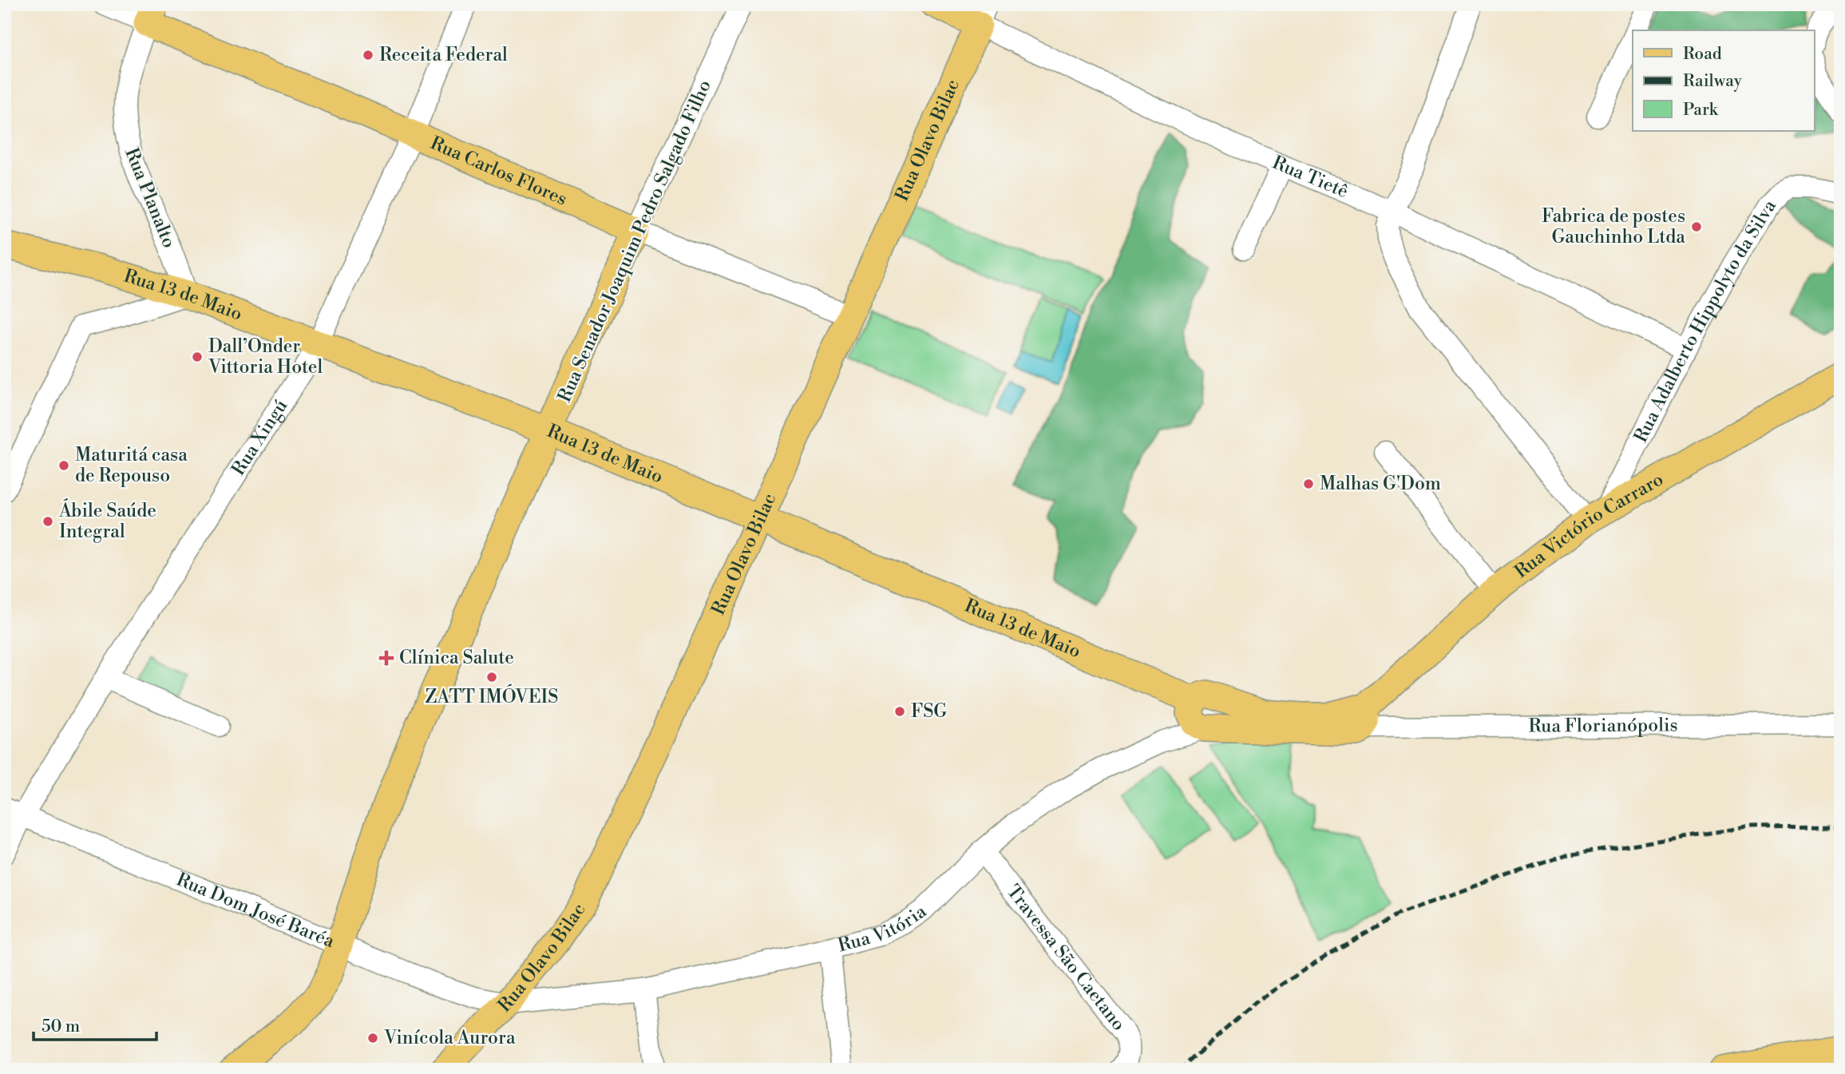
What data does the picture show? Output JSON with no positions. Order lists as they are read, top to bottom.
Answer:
{
  "streets": {
    "main road": [
      "Rua Olavo Bilac",
      "Rua Carlos Flores",
      "Rua Tietê",
      "Rua Senador Joaquim Pedro Salgado Filho",
      "Rua 13 de Maio",
      "Rua Victório Carraro",
      "Rua Florianópolis"
    ],
    "street": [
      "Rua Planalto",
      "Rua Adalberto Hippolyto da Silva",
      "Rua Xingú",
      "Rua Dom José Baréa",
      "Rua Vitória",
      "Travessa São Caetano"
    ]
  },
  "crossings": [
    ["Rua Olavo Bilac", "Rua Carlos Flores"],
    ["Rua Olavo Bilac", "Rua Tietê"],
    ["Rua Olavo Bilac", "Rua 13 de Maio"],
    ["Rua Olavo Bilac", "Rua Dom José Baréa"],
    ["Rua Olavo Bilac", "Rua Vitória"],
    ["Rua Carlos Flores", "Rua Planalto"],
    ["Rua Carlos Flores", "Rua Senador Joaquim Pedro Salgado Filho"],
    ["Rua Carlos Flores", "Rua Xingú"],
    ["Rua Tietê", "Rua Adalberto Hippolyto da Silva"],
    ["Rua Planalto", "Rua 13 de Maio"],
    ["Rua Senador Joaquim Pedro Salgado Filho", "Rua 13 de Maio"],
    ["Rua Senador Joaquim Pedro Salgado Filho", "Rua Dom José Baréa"],
    ["Rua 13 de Maio", "Rua Xingú"],
    ["Rua 13 de Maio", "Rua Florianópolis"],
    ["Rua Adalberto Hippolyto da Silva", "Rua Victório Carraro"],
    ["Rua Xingú", "Rua Dom José Baréa"],
    ["Rua Victório Carraro", "Rua Florianópolis"],
    ["Rua Florianópolis", "Rua Vitória"],
    ["Rua Dom José Baréa", "Rua Vitória"],
    ["Rua Vitória", "Travessa São Caetano"]
  ],
  "places": {
    "other": [
      "Receita Federal",
      "Fabrica de postes Gauchinho Ltda",
      "Dall’Onder Vittoria Hotel",
      "Maturitá casa de Repouso",
      "Malhas G'Dom",
      "Ábile Saúde Integral",
      "ZATT IMÓVEIS",
      "FSG",
      "Vinícola Aurora"
    ],
    "health": ["Clínica Salute"]
  },
  "legend": ["Road", "Railway", "Park"],
  "scale_bar": "50 m"
}
